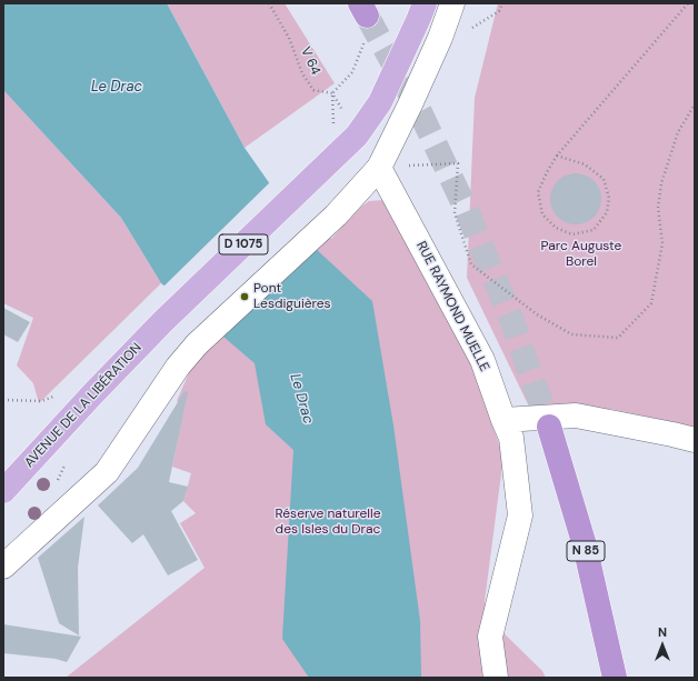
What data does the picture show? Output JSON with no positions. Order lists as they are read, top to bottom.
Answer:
{
  "streets": {
    "highway": ["N 85"],
    "main road": ["D 1075", "AVENUE DE LA LIBÉRATION"],
    "street": ["RUE RAYMOND MUELLE"],
    "path": ["V 64"]
  },
  "crossings": [
    ["D 1075", "AVENUE DE LA LIBÉRATION"]
  ],
  "water": ["Le Drac"],
  "parks": ["Parc Auguste Borel", "Réserve naturelle des Isles du Drac"],
  "places": ["Pont Lesdiguières"],
  "north": "top"
}
